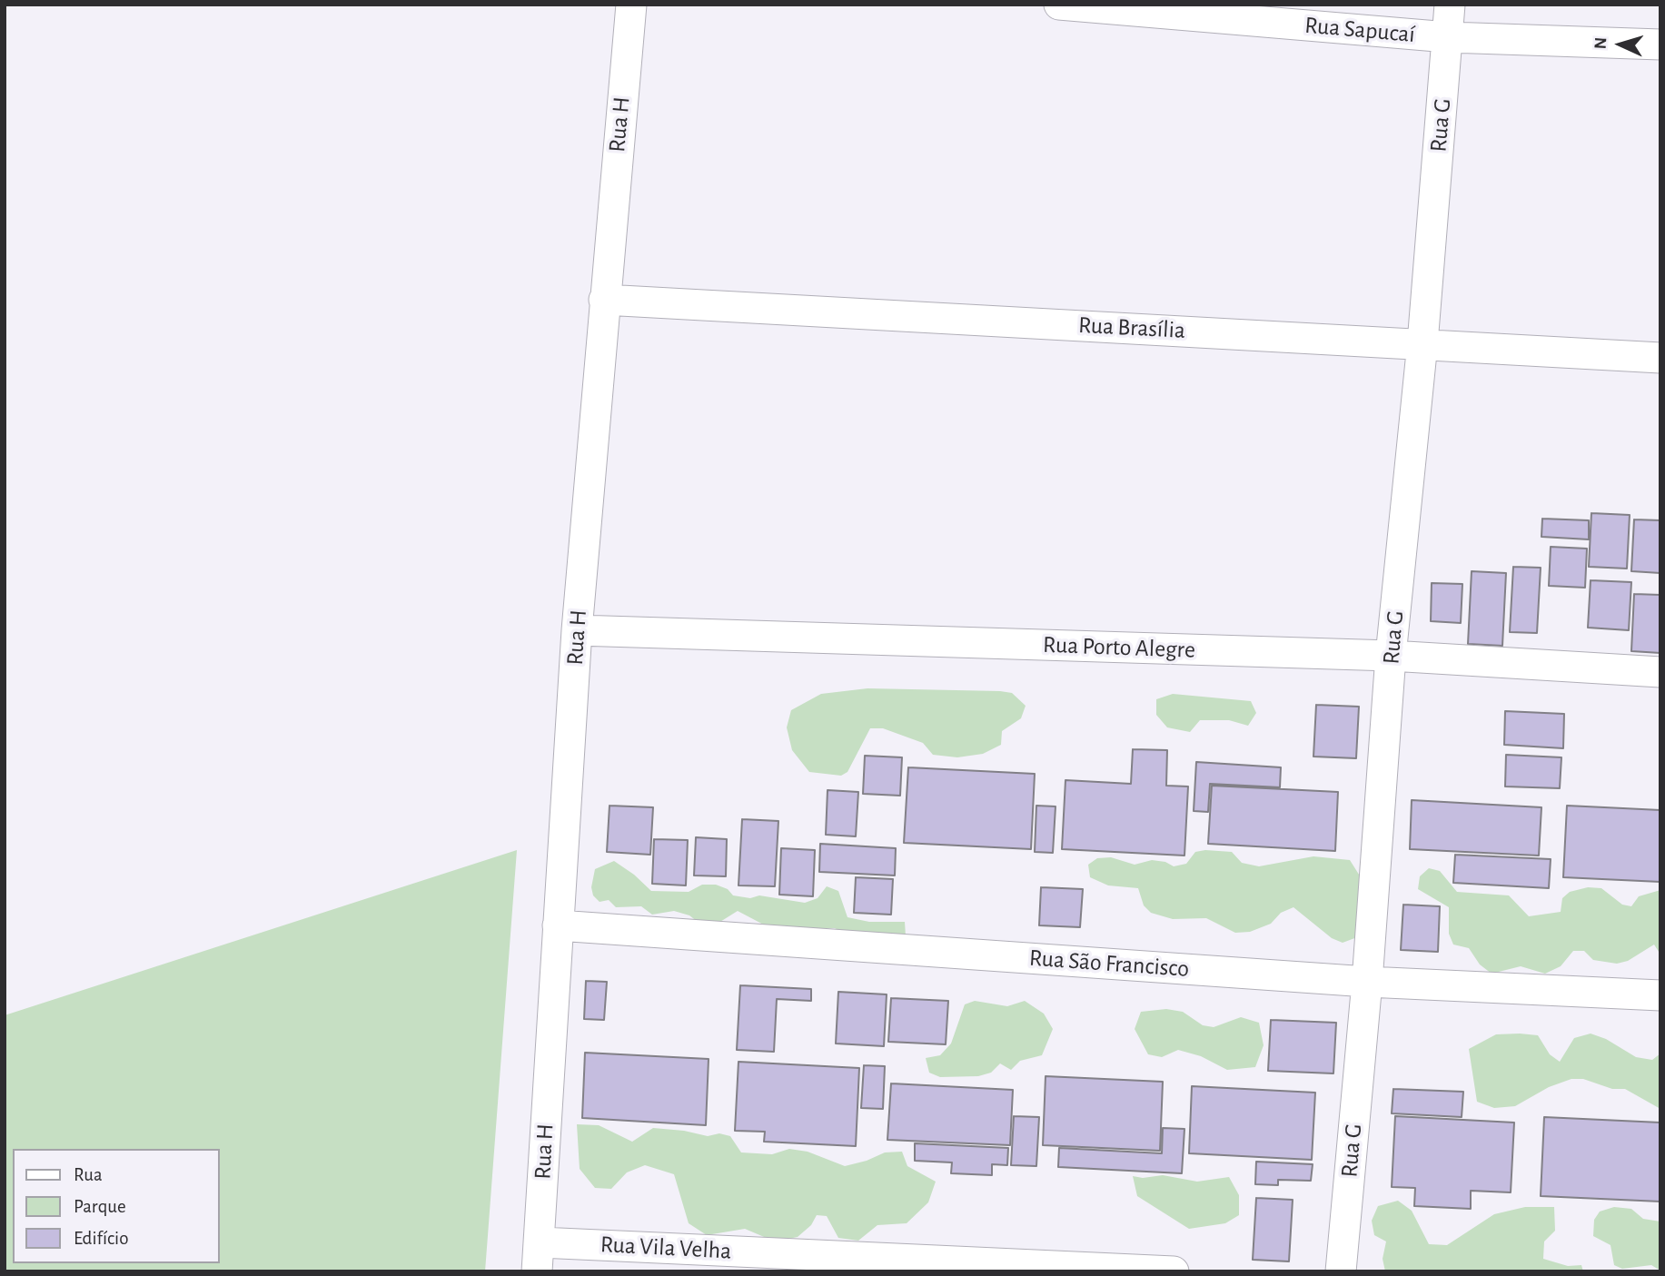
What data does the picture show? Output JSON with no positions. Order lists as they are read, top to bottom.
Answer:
{
  "streets": {
    "street": [
      "Rua Sapucaí",
      "Rua H",
      "Rua G",
      "Rua Brasília",
      "Rua Porto Alegre",
      "Rua São Francisco",
      "Rua Vila Velha"
    ]
  },
  "crossings": [
    ["Rua Sapucaí", "Rua G"],
    ["Rua H", "Rua Brasília"],
    ["Rua H", "Rua Porto Alegre"],
    ["Rua H", "Rua São Francisco"],
    ["Rua H", "Rua Vila Velha"],
    ["Rua G", "Rua Brasília"],
    ["Rua G", "Rua Porto Alegre"],
    ["Rua G", "Rua São Francisco"]
  ],
  "legend": ["Rua", "Parque", "Edifício"],
  "north": "left"
}
